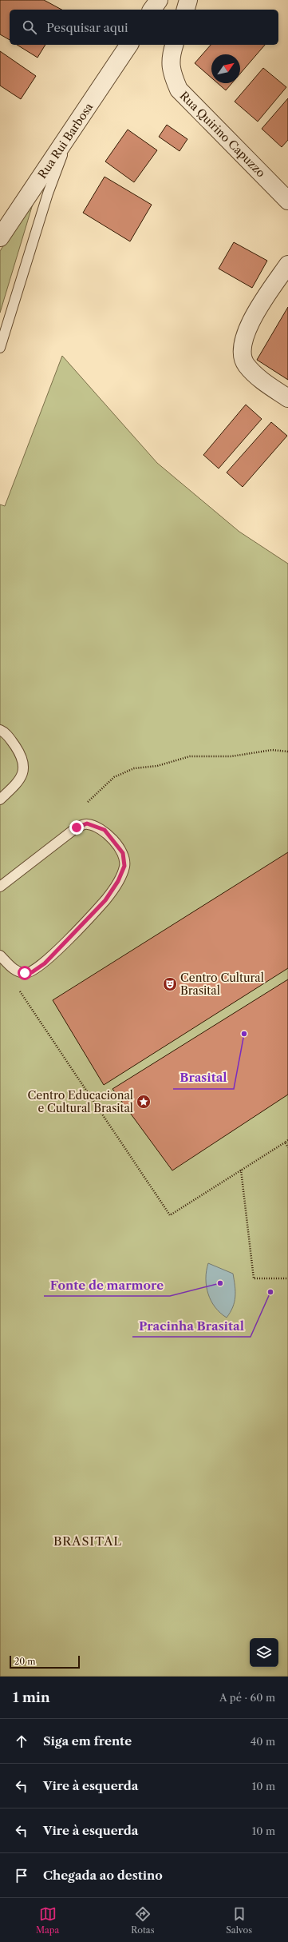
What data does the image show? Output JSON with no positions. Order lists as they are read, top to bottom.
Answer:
{
  "streets": {
    "street": ["Rua Quirino Capuzzo", "Rua Rui Barbosa"]
  },
  "districts": ["BRASITAL"],
  "places": {
    "theatre": ["Centro Cultural Brasital"],
    "other": ["Brasital", "Fonte de marmore", "Pracinha Brasital"],
    "place": ["Centro Educacional e Cultural Brasital"]
  },
  "scale_bar": "20 m",
  "north": "top right",
  "page": {
    "search": "Pesquisar aqui",
    "scale": "20 m",
    "heading": ["1 min", "A pé · 60 m"],
    "list": [
      ["Siga em frente", "40 m"],
      ["Vire à esquerda", "10 m"],
      ["Vire à esquerda", "10 m"],
      "Chegada ao destino"
    ],
    "nav": ["Mapa", "Rotas", "Salvos"]
  }
}
